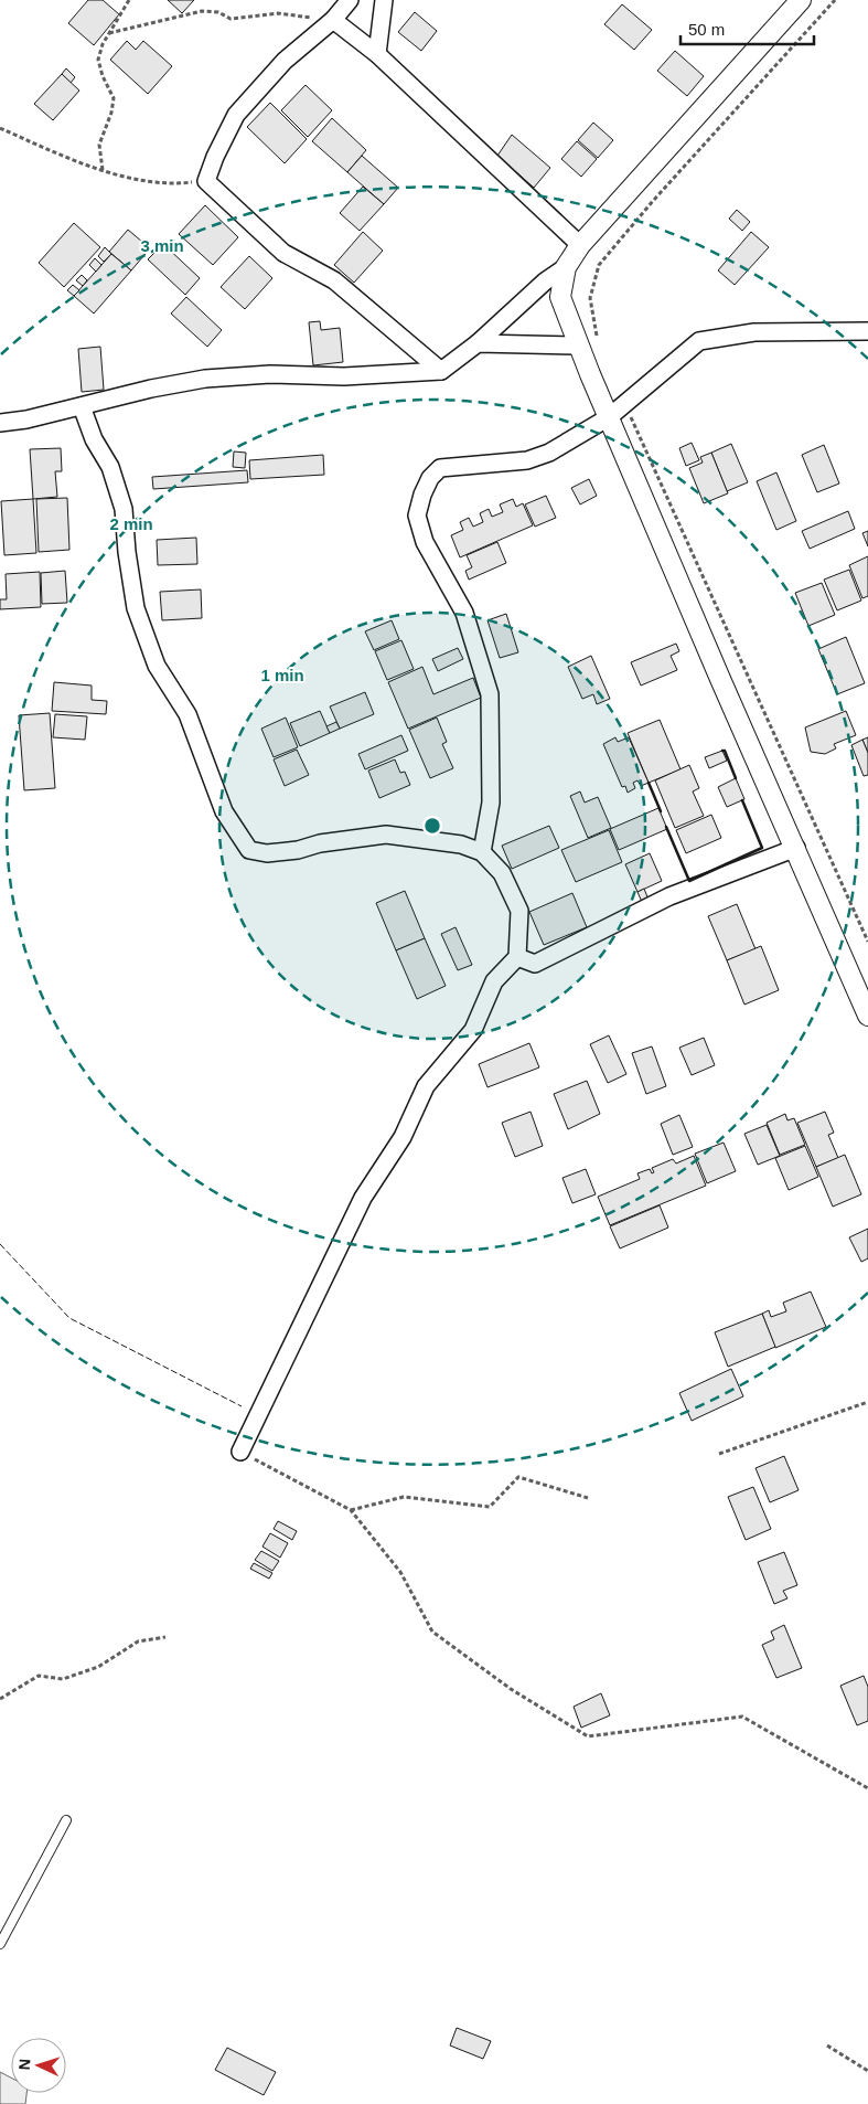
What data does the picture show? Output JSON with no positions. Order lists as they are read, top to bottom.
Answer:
{
  "scale_bar": "50 m",
  "north": "left",
  "rings": ["3 min", "2 min", "1 min"]
}
